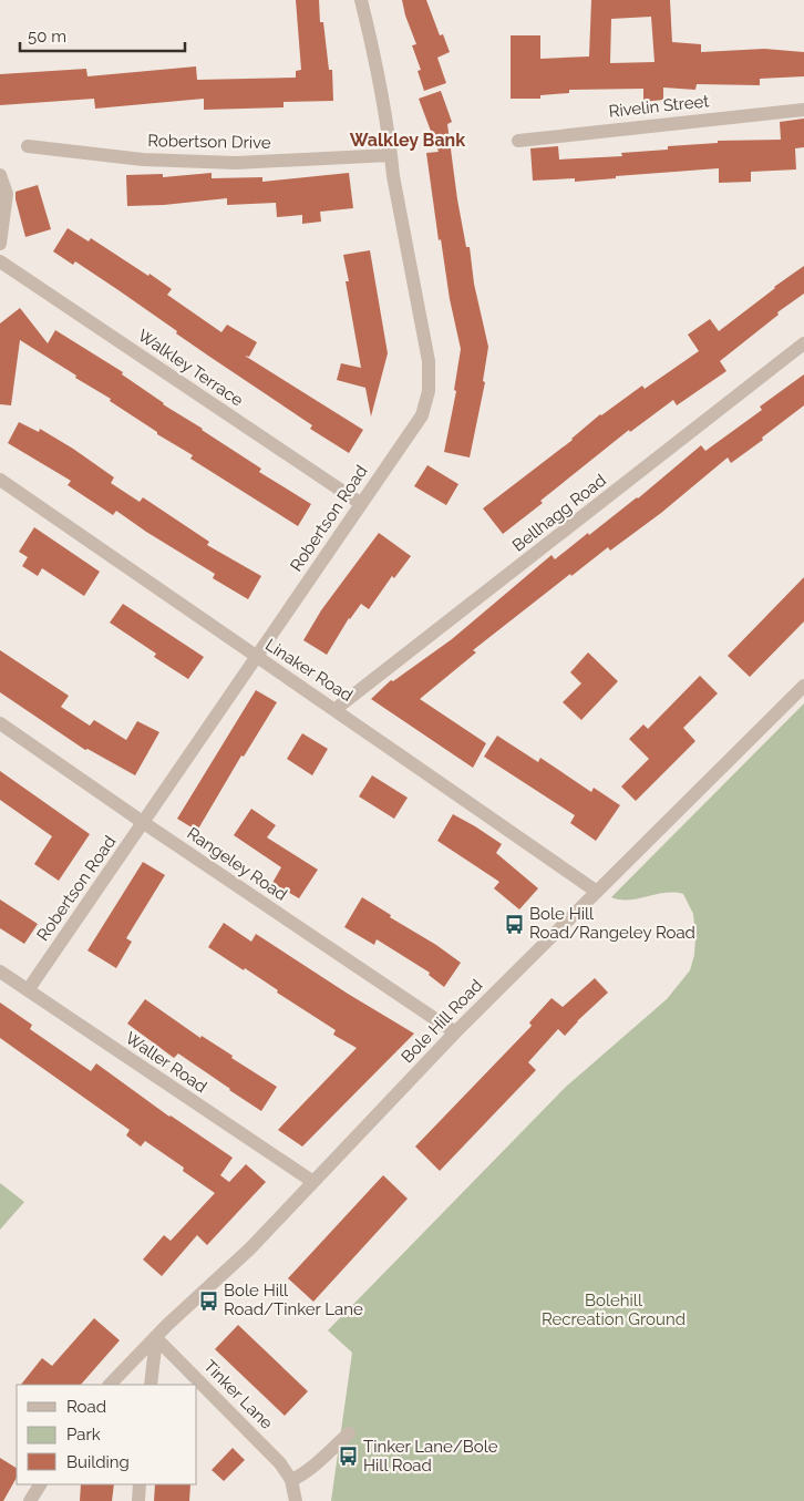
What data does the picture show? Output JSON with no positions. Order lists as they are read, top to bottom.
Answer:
{
  "streets": {
    "street": [
      "Rivelin Street",
      "Robertson Drive",
      "Walkley Terrace",
      "Bellhagg Road",
      "Robertson Road",
      "Linaker Road",
      "Rangeley Road",
      "Bole Hill Road",
      "Waller Road",
      "Tinker Lane"
    ]
  },
  "crossings": [
    ["Robertson Drive", "Robertson Road"],
    ["Walkley Terrace", "Robertson Road"],
    ["Bellhagg Road", "Linaker Road"],
    ["Robertson Road", "Linaker Road"],
    ["Robertson Road", "Rangeley Road"],
    ["Robertson Road", "Waller Road"],
    ["Linaker Road", "Bole Hill Road"],
    ["Rangeley Road", "Bole Hill Road"],
    ["Bole Hill Road", "Waller Road"],
    ["Bole Hill Road", "Tinker Lane"]
  ],
  "districts": ["Walkley Bank"],
  "parks": ["Bolehill Recreation Ground"],
  "places": {
    "bus stop": ["Bole Hill Road/Rangeley Road", "Bole Hill Road/Tinker Lane", "Tinker Lane/Bole Hill Road"]
  },
  "legend": ["Road", "Park", "Building"],
  "scale_bar": "50 m"
}
